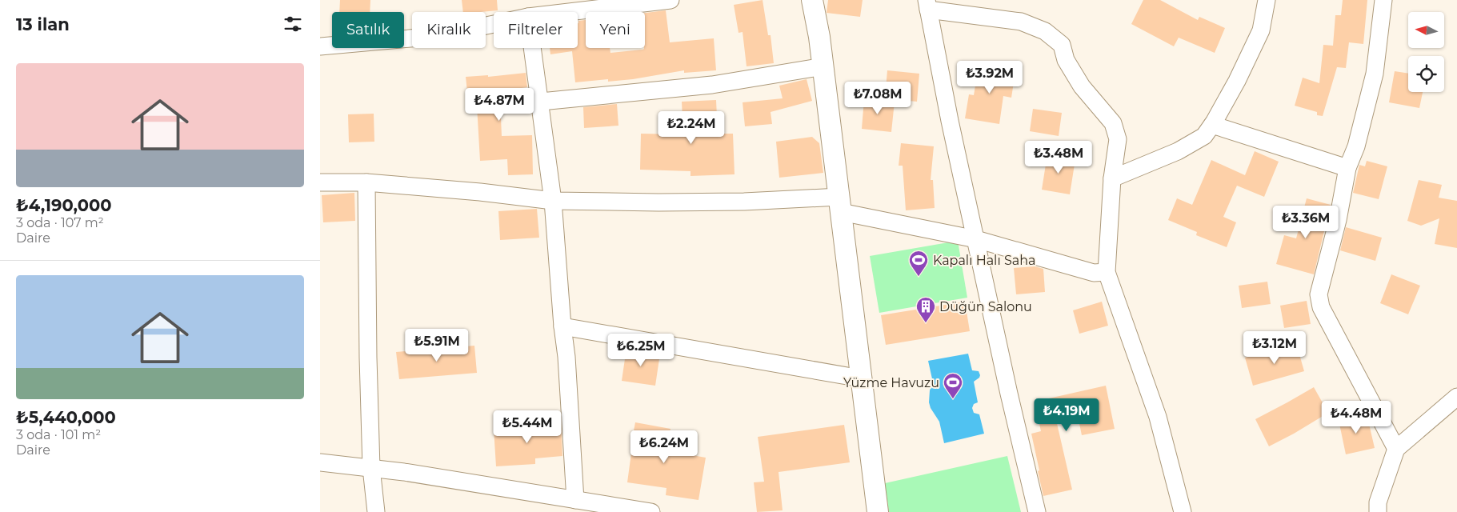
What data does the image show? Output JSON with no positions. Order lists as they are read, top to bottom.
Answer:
{
  "places": {
    "sports": ["Kapalı Halı Saha", "Yüzme Havuzu"],
    "building": ["Düğün Salonu"]
  },
  "north": "left",
  "page": {
    "heading": "13 ilan",
    "chip": [
      "Satılık",
      "Kiralık",
      "Filtreler",
      "Yeni"
    ],
    "list": [
      {
        "name": "₺4,190,000",
        "note": "3 oda · 107 m² · Daire"
      },
      {
        "name": "₺5,440,000",
        "note": "3 oda · 101 m² · Daire"
      }
    ],
    "price": [
      "₺3.92M",
      "₺7.08M",
      "₺4.87M",
      "₺2.24M",
      "₺3.48M",
      "₺3.36M",
      "₺5.91M",
      "₺3.12M",
      "₺6.25M",
      "₺4.19M",
      "₺4.48M",
      "₺5.44M",
      "₺6.24M"
    ]
  }
}
